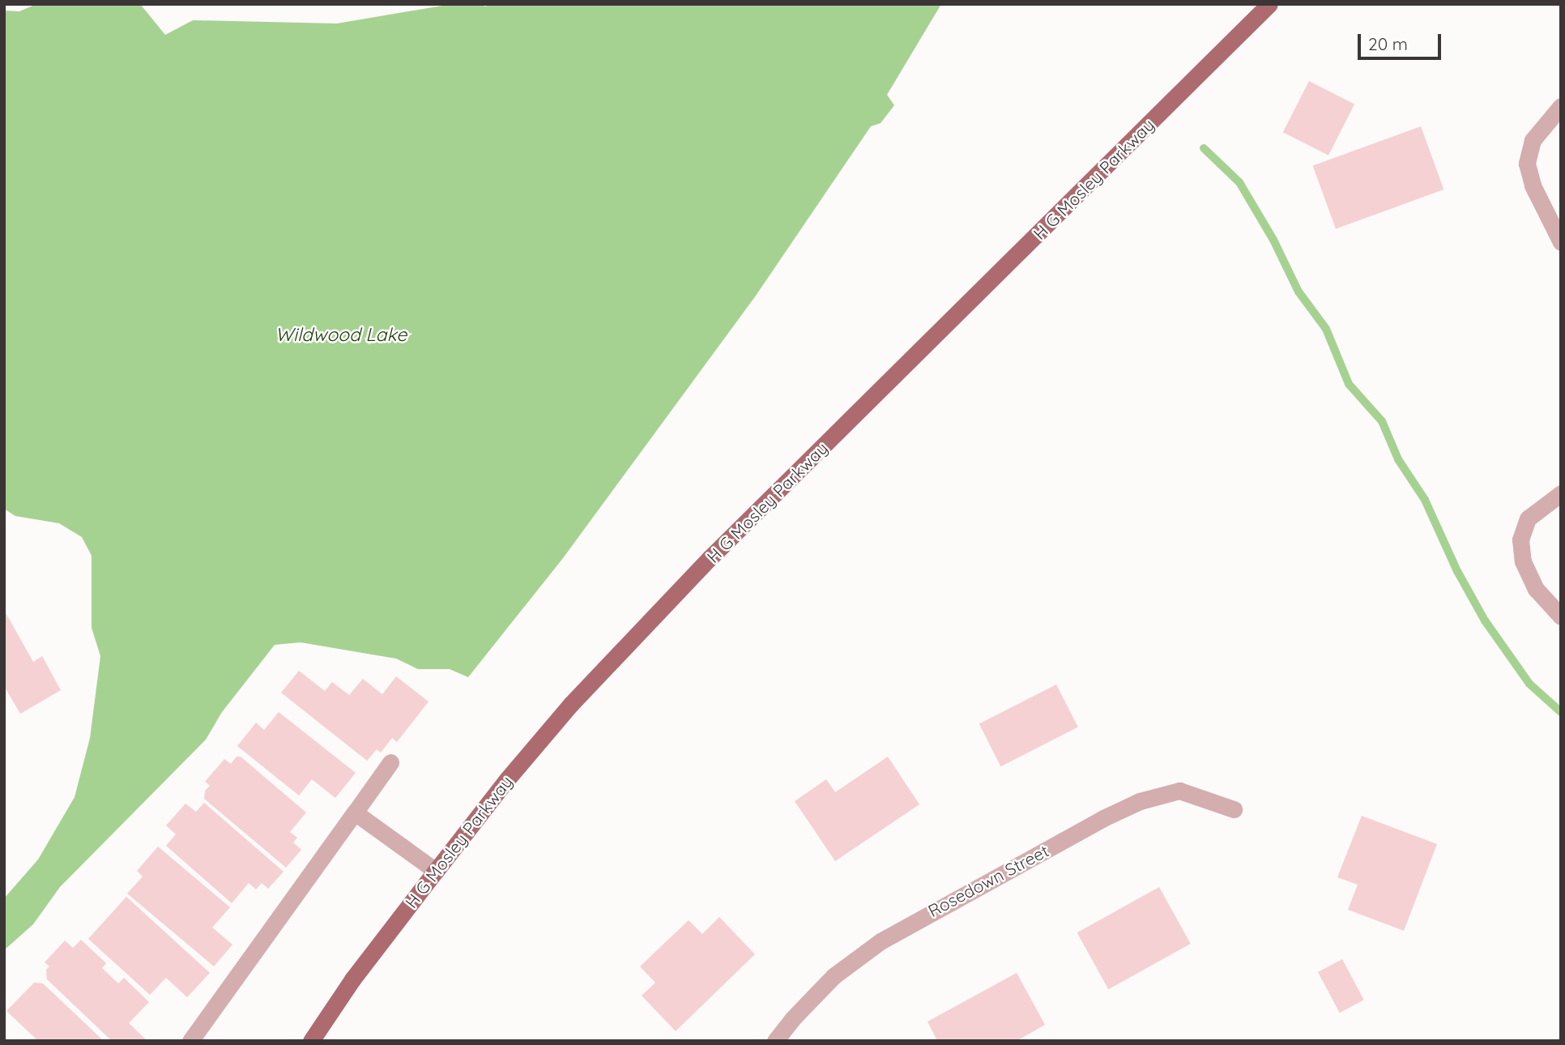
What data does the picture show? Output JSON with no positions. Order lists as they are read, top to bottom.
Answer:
{
  "streets": {
    "main road": ["H G Mosley Parkway"],
    "street": ["Rosedown Street"]
  },
  "water": ["Wildwood Lake"],
  "scale_bar": "20 m"
}
